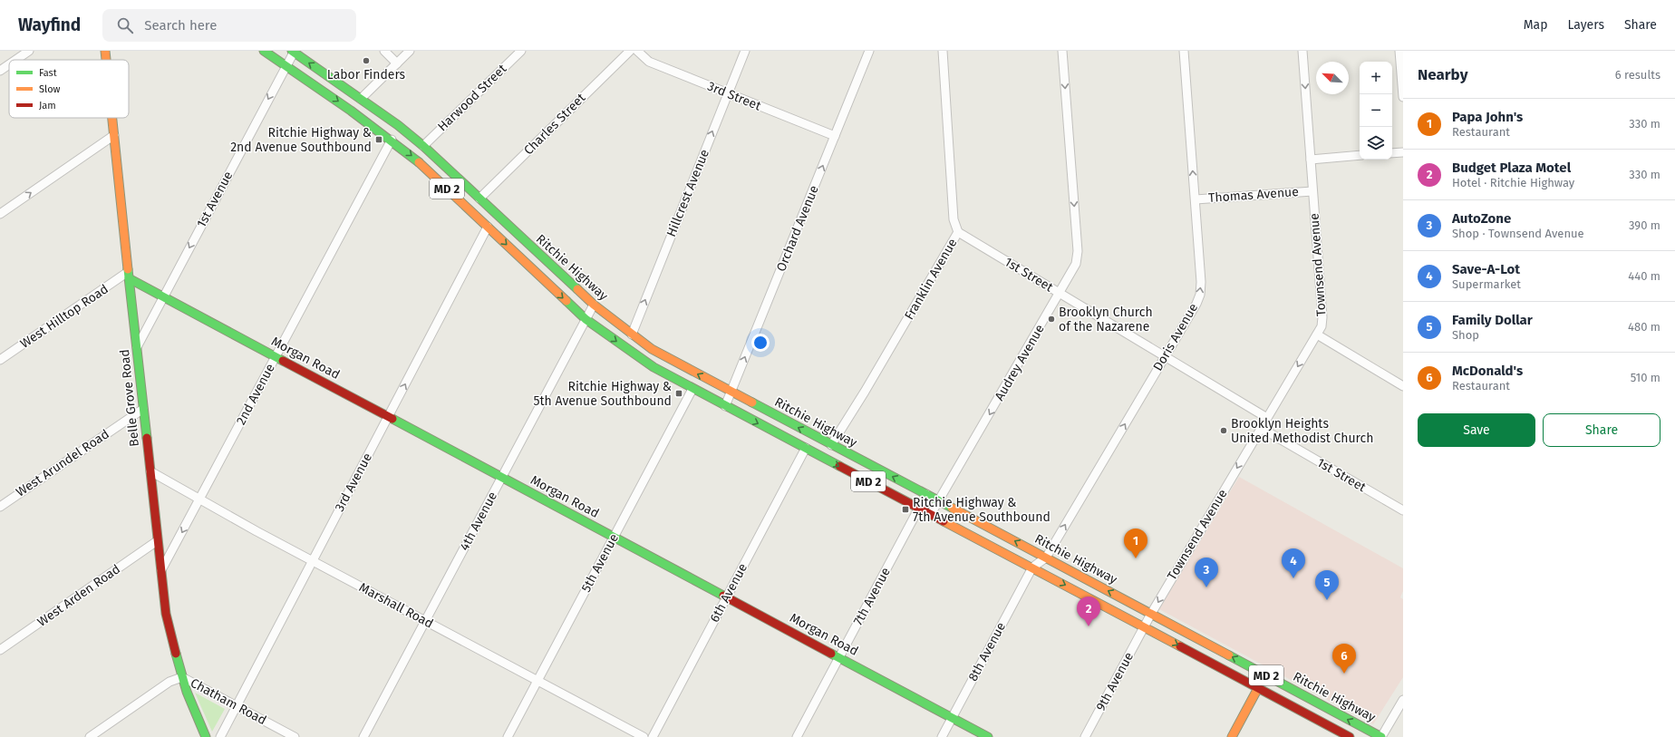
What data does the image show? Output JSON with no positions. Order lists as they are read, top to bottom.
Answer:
{
  "streets": {
    "main road": [
      "MD 2",
      "Ritchie Highway",
      "Morgan Road",
      "Belle Grove Road"
    ],
    "street": [
      "3rd Street",
      "Harwood Street",
      "Charles Street",
      "Hillcrest Avenue",
      "Thomas Avenue",
      "1st Avenue",
      "Orchard Avenue",
      "Townsend Avenue",
      "1st Street",
      "Franklin Avenue",
      "West Hilltop Road",
      "Doris Avenue",
      "Audrey Avenue",
      "2nd Avenue",
      "West Arundel Road",
      "3rd Avenue",
      "4th Avenue",
      "5th Avenue",
      "6th Avenue",
      "West Arden Road",
      "7th Avenue",
      "Marshall Road",
      "8th Avenue",
      "9th Avenue",
      "Chatham Road"
    ]
  },
  "crossings": [
    ["3rd Street", "Hillcrest Avenue"],
    ["3rd Street", "Orchard Avenue"],
    ["Harwood Street", "Ritchie Highway"],
    ["Charles Street", "Ritchie Highway"],
    ["MD 2", "1st Avenue"],
    ["MD 2", "Orchard Avenue"],
    ["MD 2", "Townsend Avenue"],
    ["MD 2", "Doris Avenue"],
    ["MD 2", "Audrey Avenue"],
    ["MD 2", "2nd Avenue"],
    ["MD 2", "3rd Avenue"],
    ["MD 2", "4th Avenue"],
    ["MD 2", "5th Avenue"],
    ["MD 2", "6th Avenue"],
    ["MD 2", "7th Avenue"],
    ["MD 2", "8th Avenue"],
    ["MD 2", "9th Avenue"],
    ["Hillcrest Avenue", "Ritchie Highway"],
    ["Thomas Avenue", "Townsend Avenue"],
    ["Thomas Avenue", "Doris Avenue"],
    ["1st Avenue", "Ritchie Highway"],
    ["1st Avenue", "Morgan Road"],
    ["1st Avenue", "Belle Grove Road"],
    ["Orchard Avenue", "Ritchie Highway"],
    ["Townsend Avenue", "Ritchie Highway"],
    ["Townsend Avenue", "1st Street"],
    ["Townsend Avenue", "9th Avenue"],
    ["Ritchie Highway", "Franklin Avenue"],
    ["Ritchie Highway", "Doris Avenue"],
    ["Ritchie Highway", "Audrey Avenue"],
    ["Ritchie Highway", "4th Avenue"],
    ["Ritchie Highway", "7th Avenue"],
    ["1st Street", "Franklin Avenue"],
    ["1st Street", "Doris Avenue"],
    ["1st Street", "Audrey Avenue"],
    ["West Hilltop Road", "Morgan Road"],
    ["West Hilltop Road", "Belle Grove Road"],
    ["Doris Avenue", "8th Avenue"],
    ["Morgan Road", "2nd Avenue"],
    ["Morgan Road", "Belle Grove Road"],
    ["Morgan Road", "3rd Avenue"],
    ["Morgan Road", "4th Avenue"],
    ["Morgan Road", "5th Avenue"],
    ["Morgan Road", "6th Avenue"],
    ["Morgan Road", "7th Avenue"],
    ["Morgan Road", "8th Avenue"],
    ["2nd Avenue", "Belle Grove Road"],
    ["2nd Avenue", "Marshall Road"],
    ["Belle Grove Road", "West Arundel Road"],
    ["Belle Grove Road", "West Arden Road"],
    ["Belle Grove Road", "Marshall Road"],
    ["Belle Grove Road", "Chatham Road"],
    ["3rd Avenue", "Marshall Road"],
    ["3rd Avenue", "Chatham Road"],
    ["4th Avenue", "Marshall Road"],
    ["5th Avenue", "Marshall Road"]
  ],
  "one_way": [
    "Hillcrest Avenue",
    "1st Avenue",
    "Orchard Avenue",
    "Townsend Avenue",
    "Doris Avenue",
    "Audrey Avenue",
    "3rd Avenue"
  ],
  "places": {
    "other": ["Labor Finders", "Brooklyn Church of the Nazarene", "Brooklyn Heights United Methodist Church"],
    "transit": ["Ritchie Highway & 2nd Avenue Southbound", "Ritchie Highway & 5th Avenue Southbound", "Ritchie Highway & 7th Avenue Southbound"]
  },
  "legend": ["Fast", "Slow", "Jam"],
  "north": "top left",
  "page": {
    "header": "Wayfind",
    "search": "Search here",
    "nav": ["Map", "Layers", "Share"],
    "heading": ["Nearby", "6 results"],
    "map_buttons": ["+", "−"],
    "list": [
      {
        "mark": "1",
        "name": "Papa John's",
        "note": "Restaurant",
        "value": "330 m"
      },
      {
        "mark": "2",
        "name": "Budget Plaza Motel",
        "note": "Hotel · Ritchie Highway",
        "value": "330 m"
      },
      {
        "mark": "3",
        "name": "AutoZone",
        "note": "Shop · Townsend Avenue",
        "value": "390 m"
      },
      {
        "mark": "4",
        "name": "Save-A-Lot",
        "note": "Supermarket",
        "value": "440 m"
      },
      {
        "mark": "5",
        "name": "Family Dollar",
        "note": "Shop",
        "value": "480 m"
      },
      {
        "mark": "6",
        "name": "McDonald's",
        "note": "Restaurant",
        "value": "510 m"
      }
    ],
    "buttons": ["Save", "Share"],
    "pins": [
      "1",
      "4",
      "3",
      "5",
      "2",
      "6"
    ]
  }
}
